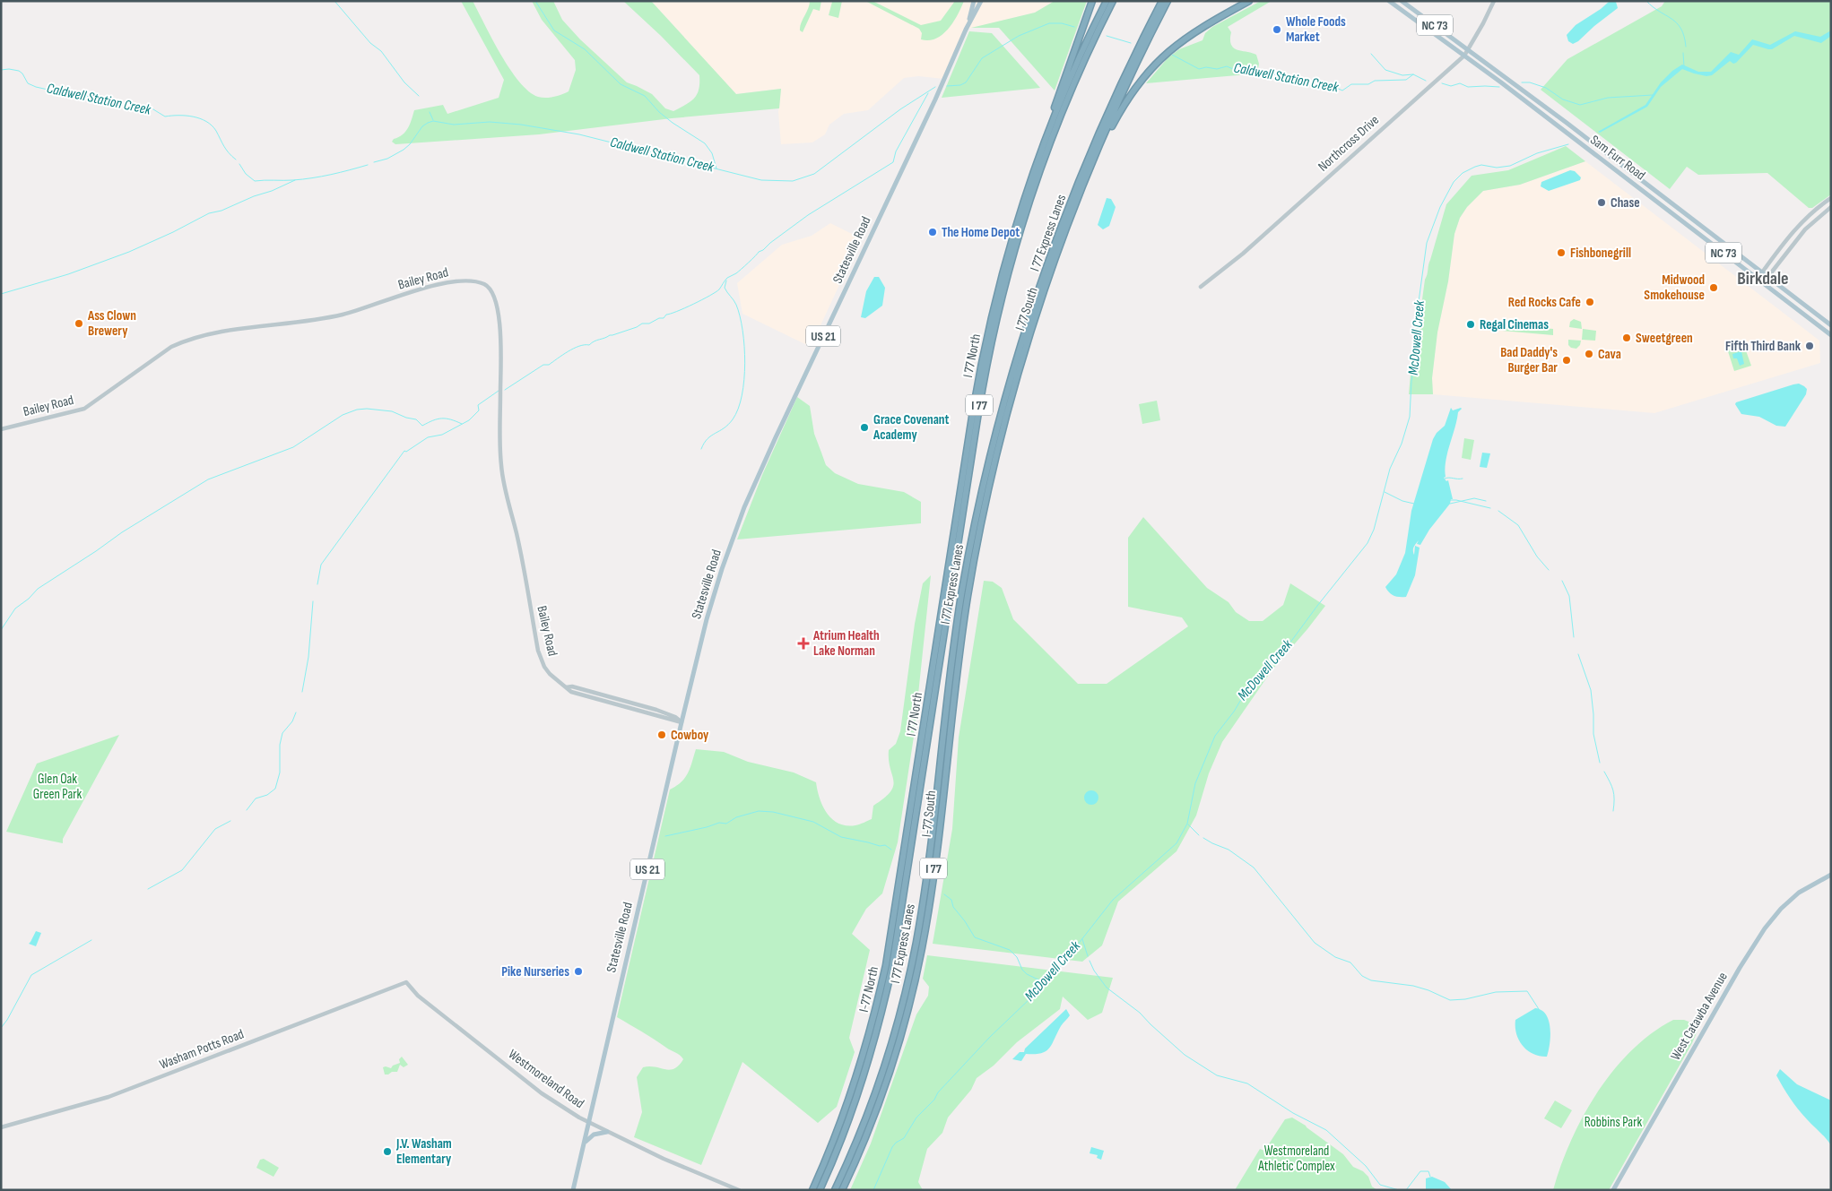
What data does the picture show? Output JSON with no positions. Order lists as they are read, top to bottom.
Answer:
{
  "streets": {
    "highway": [
      "I 77 Express Lanes",
      "I 77 South",
      "I 77 North",
      "I 77",
      "I-77 South",
      "I-77 North"
    ],
    "main road": [
      "NC 73",
      "Sam Furr Road",
      "Statesville Road",
      "US 21",
      "West Catawba Avenue"
    ],
    "street": [
      "Northcross Drive",
      "Bailey Road",
      "Washam Potts Road",
      "Westmoreland Road"
    ]
  },
  "crossings": [
    ["Northcross Drive", "Sam Furr Road"],
    ["Statesville Road", "Bailey Road"],
    ["Statesville Road", "Westmoreland Road"],
    ["I 77 South", "I-77 South"],
    ["I 77 North", "I-77 North"],
    ["Washam Potts Road", "Westmoreland Road"]
  ],
  "districts": ["Birkdale"],
  "water": ["Caldwell Station Creek", "McDowell Creek"],
  "parks": ["Glen Oak Green Park", "Robbins Park", "Westmoreland Athletic Complex"],
  "places": {
    "other": [
      "Whole Foods Market",
      "Chase",
      "The Home Depot",
      "Fishbonegrill",
      "Midwood Smokehouse",
      "Red Rocks Cafe",
      "Ass Clown Brewery",
      "Regal Cinemas",
      "Sweetgreen",
      "Fifth Third Bank",
      "Cava",
      "Bad Daddy's Burger Bar",
      "Grace Covenant Academy",
      "Cowboy",
      "Pike Nurseries",
      "J.V. Washam Elementary"
    ],
    "health": ["Atrium Health Lake Norman"]
  }
}
